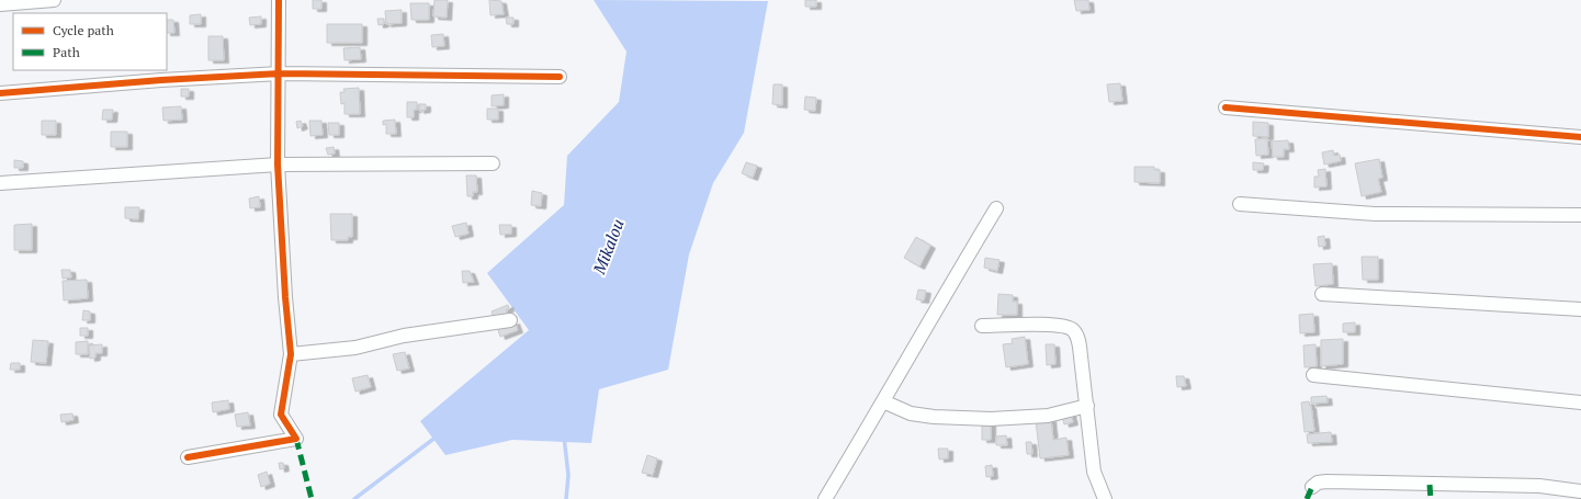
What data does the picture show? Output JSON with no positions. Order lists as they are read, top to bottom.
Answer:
{
  "water": ["Mikalou"],
  "legend": ["Cycle path", "Path"]
}
